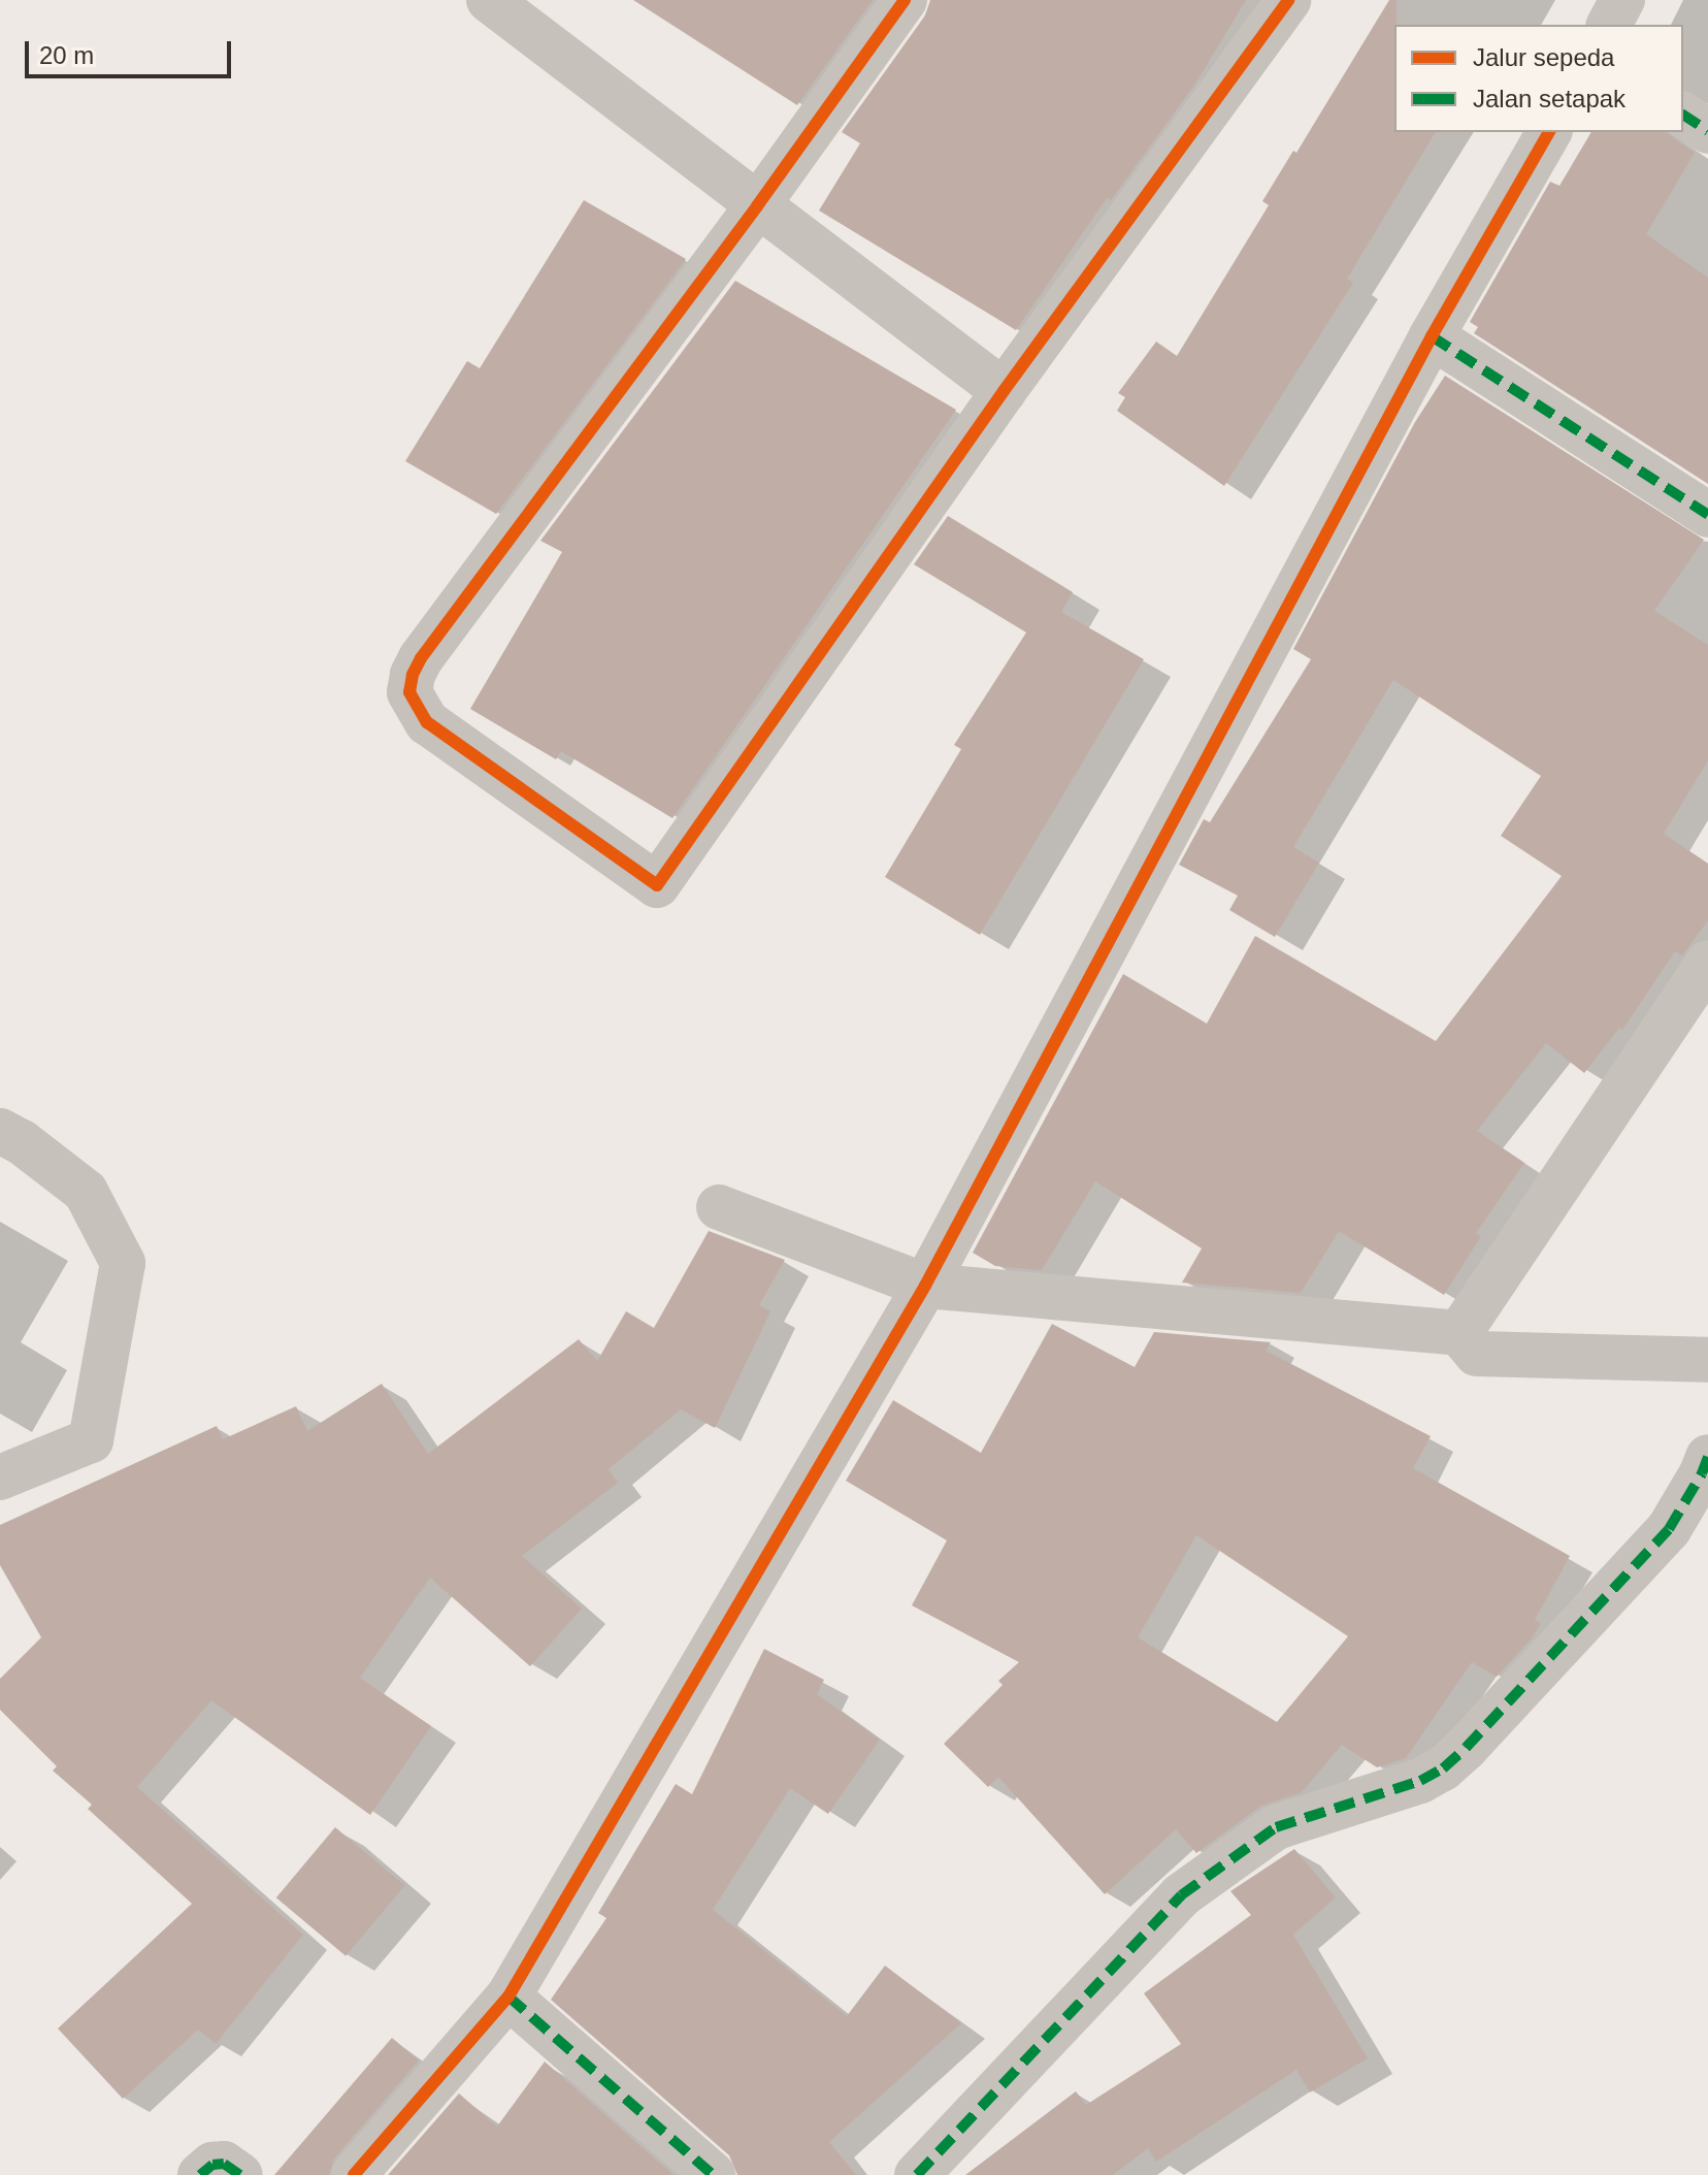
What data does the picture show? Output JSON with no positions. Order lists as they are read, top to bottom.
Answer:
{
  "legend": ["Jalur sepeda", "Jalan setapak"],
  "scale_bar": "20 m"
}
